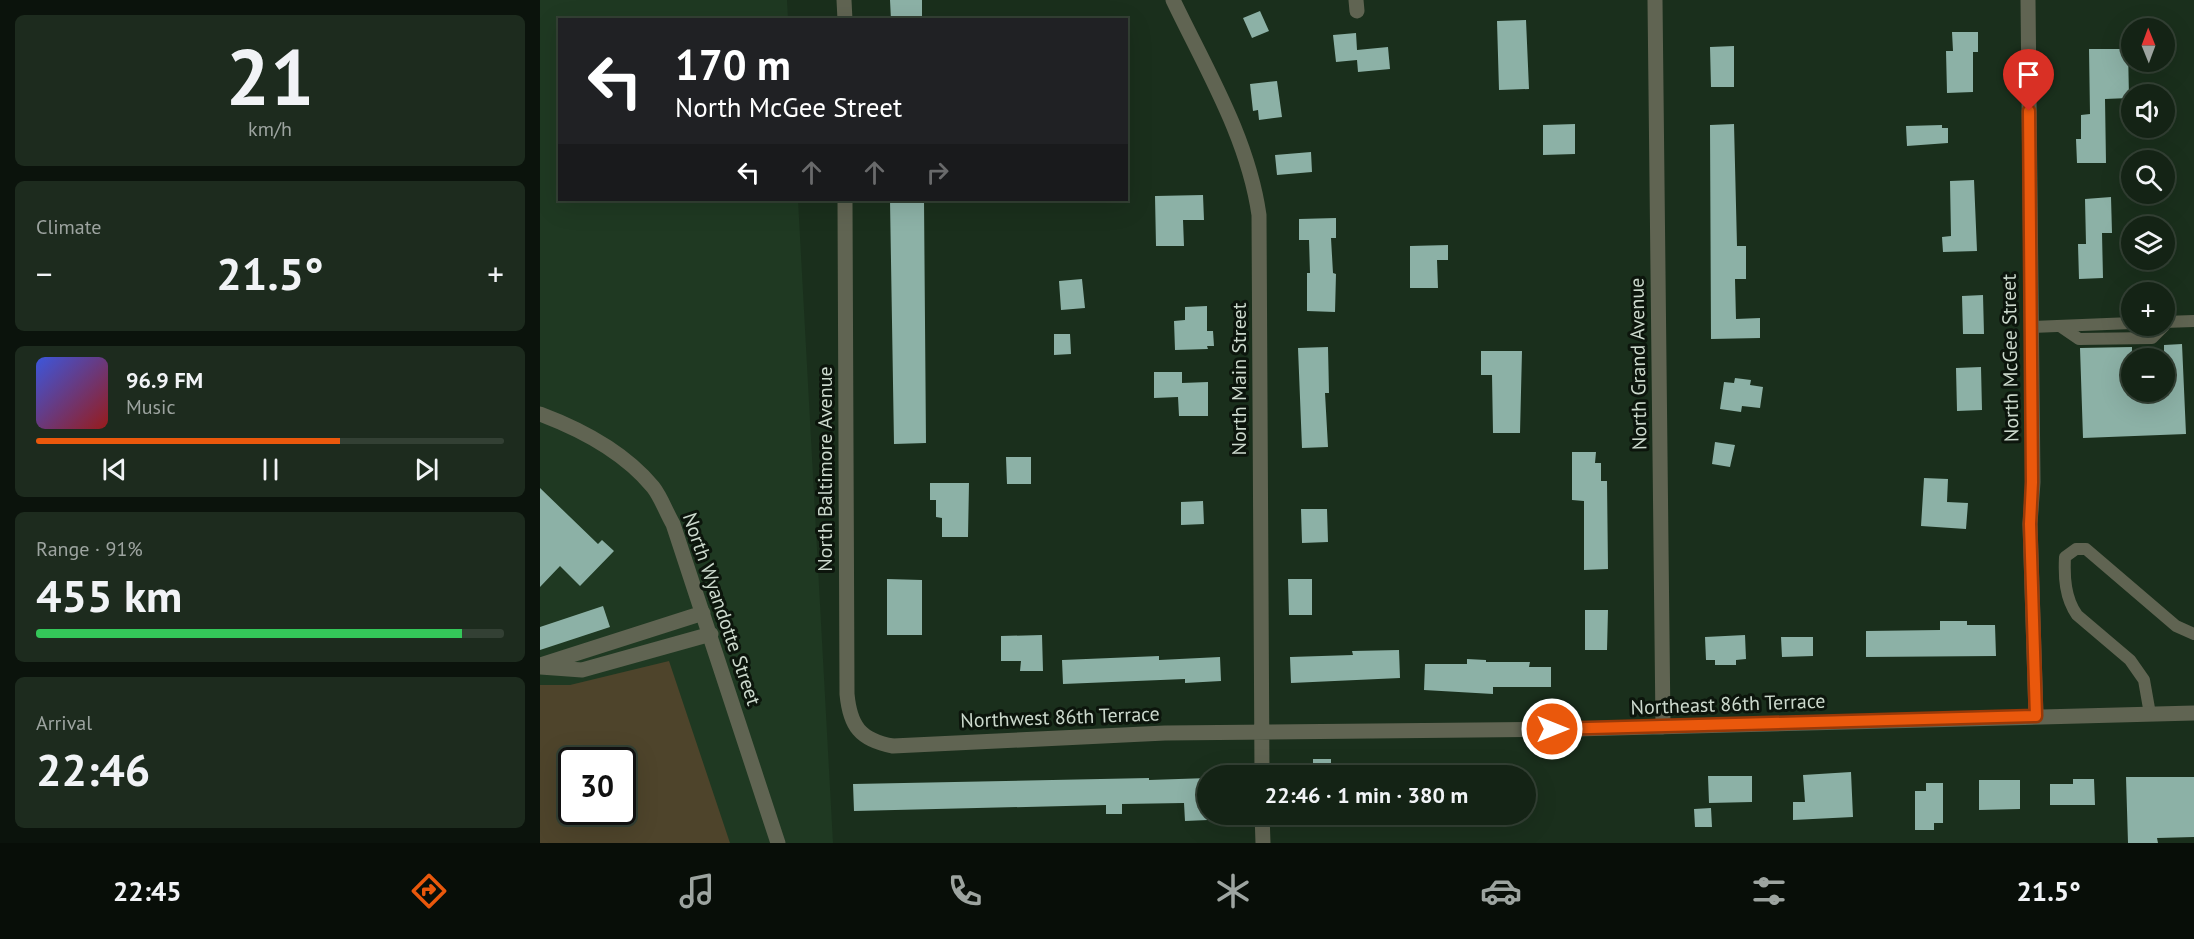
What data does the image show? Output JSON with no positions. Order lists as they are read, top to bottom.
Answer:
{
  "streets": {
    "street": [
      "North McGee Street",
      "North Grand Avenue",
      "North Main Street",
      "North Baltimore Avenue",
      "North Wyandotte Street",
      "Northeast 86th Terrace",
      "Northwest 86th Terrace"
    ]
  },
  "crossings": [
    ["North McGee Street", "Northeast 86th Terrace"],
    ["North Grand Avenue", "Northeast 86th Terrace"],
    ["North Main Street", "Northeast 86th Terrace"],
    ["North Main Street", "Northwest 86th Terrace"],
    ["North Baltimore Avenue", "Northwest 86th Terrace"],
    ["Northeast 86th Terrace", "Northwest 86th Terrace"]
  ],
  "north": "top",
  "page": {
    "tile": [
      ["21", "km/h"],
      "Climate",
      ["Range · 91%", "455 km"],
      ["Arrival", "22:46"]
    ],
    "map_buttons": ["+", "−"],
    "turn": ["170 m", "North McGee Street"],
    "heat": ["−", "21.5°", "+"],
    "song": ["96.9 FM", "Music"],
    "limit": "30",
    "trip": "22:46 · 1 min · 380 m",
    "tabs": ["22:45", "21.5°"]
  }
}
